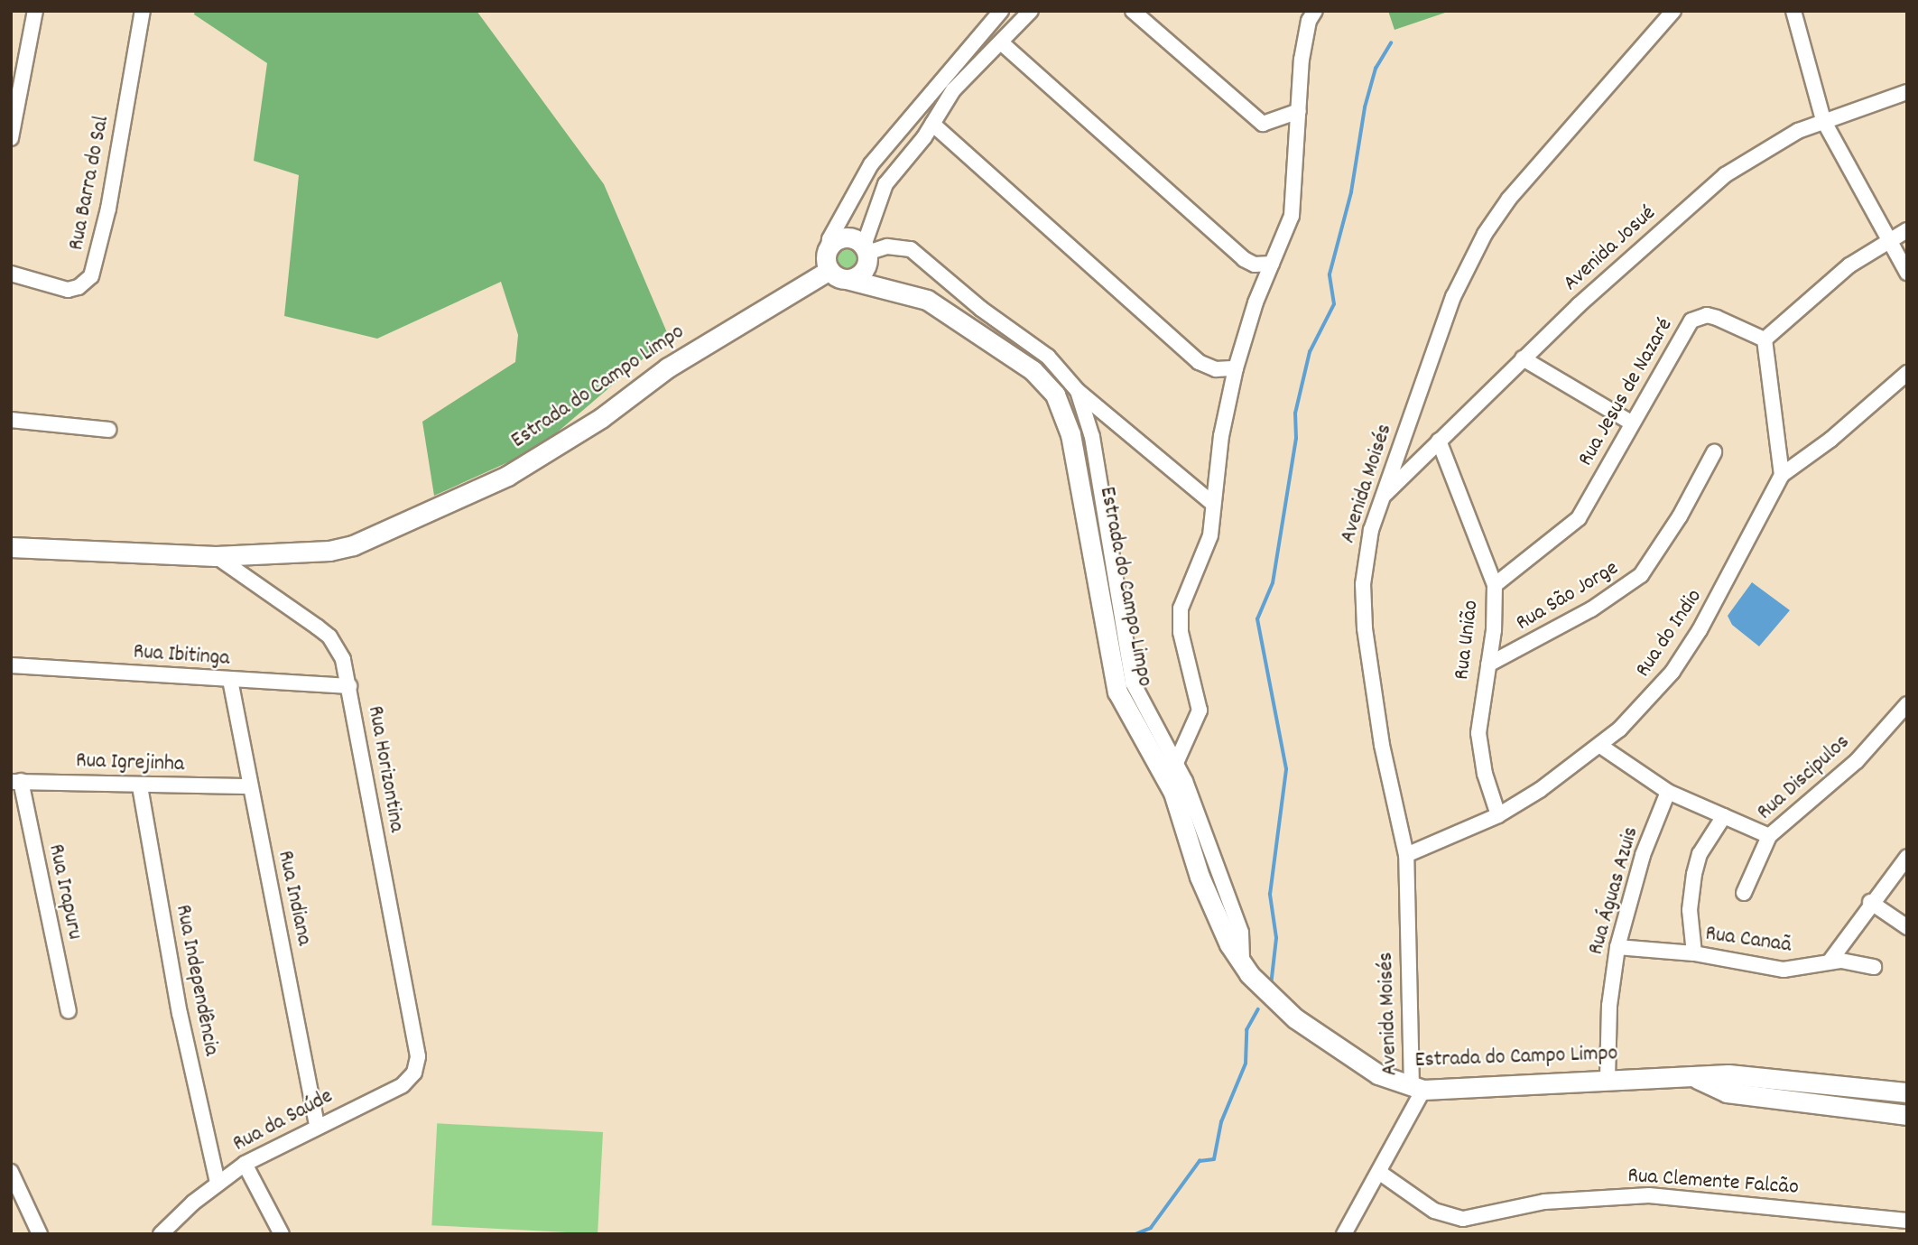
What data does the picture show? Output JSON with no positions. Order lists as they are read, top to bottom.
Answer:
{
  "streets": {
    "street": [
      "Rua Barra do Sal",
      "Avenida Josué",
      "Estrada do Campo Limpo",
      "Rua Jesus de Nazaré",
      "Avenida Moisés",
      "Rua São Jorge",
      "Rua do Indio",
      "Rua União",
      "Rua Ibitinga",
      "Rua Igrejinha",
      "Rua Horizontina",
      "Rua Discipulos",
      "Rua Águas Azuis",
      "Rua Irapuru",
      "Rua Indiana",
      "Rua Canaã",
      "Rua Independência",
      "Rua da Saúde",
      "Rua Clemente Falcão"
    ]
  },
  "crossings": [
    ["Avenida Josué", "Avenida Moisés"],
    ["Avenida Josué", "Rua União"],
    ["Estrada do Campo Limpo", "Avenida Moisés"],
    ["Estrada do Campo Limpo", "Rua Horizontina"],
    ["Estrada do Campo Limpo", "Rua Águas Azuis"],
    ["Rua Jesus de Nazaré", "Rua União"],
    ["Avenida Moisés", "Rua do Indio"],
    ["Rua São Jorge", "Rua União"],
    ["Rua do Indio", "Rua União"],
    ["Rua Ibitinga", "Rua Horizontina"],
    ["Rua Ibitinga", "Rua Indiana"],
    ["Rua Igrejinha", "Rua Irapuru"],
    ["Rua Igrejinha", "Rua Indiana"],
    ["Rua Igrejinha", "Rua Independência"],
    ["Rua Horizontina", "Rua da Saúde"],
    ["Rua Águas Azuis", "Rua Canaã"],
    ["Rua Indiana", "Rua da Saúde"],
    ["Rua Independência", "Rua da Saúde"]
  ]
}
